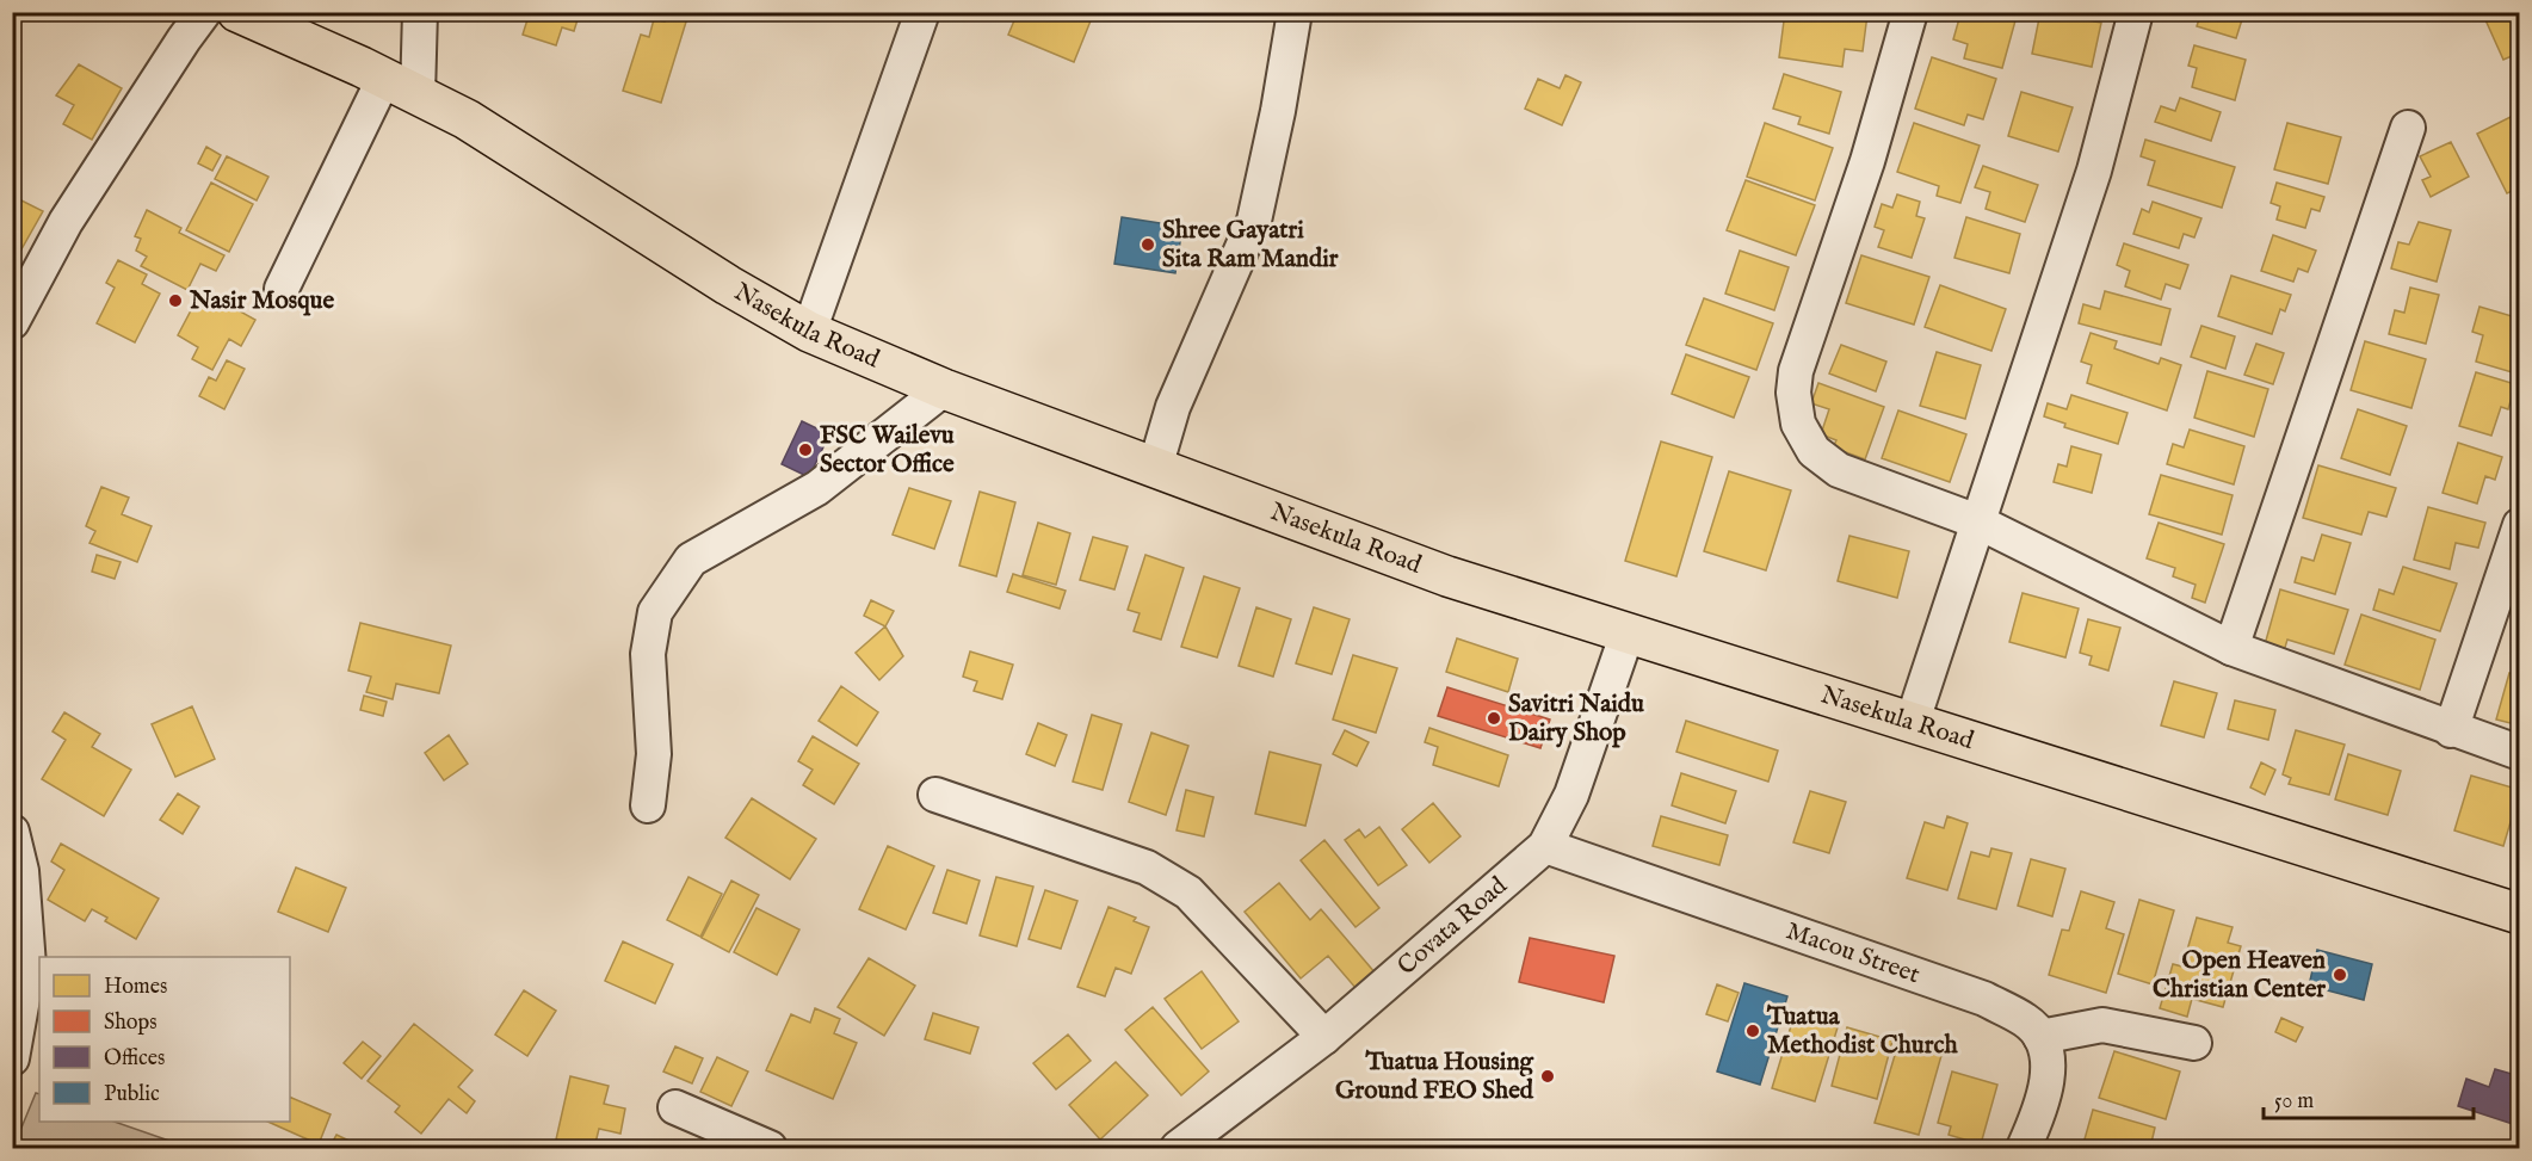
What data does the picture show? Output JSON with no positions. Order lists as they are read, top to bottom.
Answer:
{
  "streets": {
    "main road": ["Nasekula Road"],
    "street": ["Covata Road", "Macou Street"]
  },
  "crossings": [
    ["Nasekula Road", "Covata Road"],
    ["Covata Road", "Macou Street"]
  ],
  "places": [
    "Shree Gayatri Sita Ram Mandir",
    "Nasir Mosque",
    "FSC Wailevu Sector Office",
    "Savitri Naidu Dairy Shop",
    "Open Heaven Christian Center",
    "Tuatua Methodist Church",
    "Tuatua Housing Ground FEO Shed"
  ],
  "legend": [
    "Homes",
    "Shops",
    "Offices",
    "Public"
  ],
  "scale_bar": "50 m"
}
